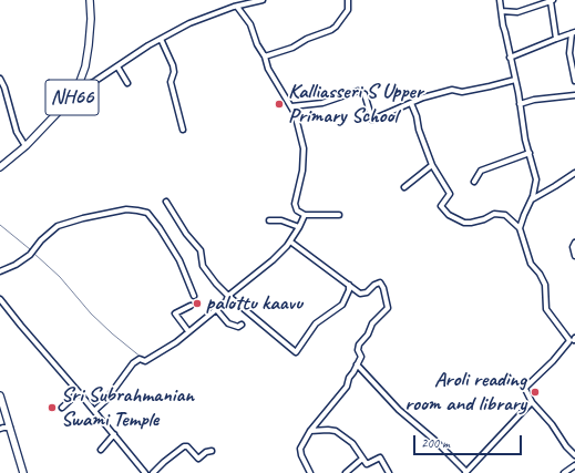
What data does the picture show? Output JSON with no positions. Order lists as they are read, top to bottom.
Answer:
{
  "streets": {
    "highway": ["NH66"]
  },
  "places": [
    "Kalliasseri S Upper Primary School",
    "palottu kaavu",
    "Aroli reading room and library",
    "Sri Subrahmanian Swami Temple"
  ],
  "scale_bar": "200 m"
}
